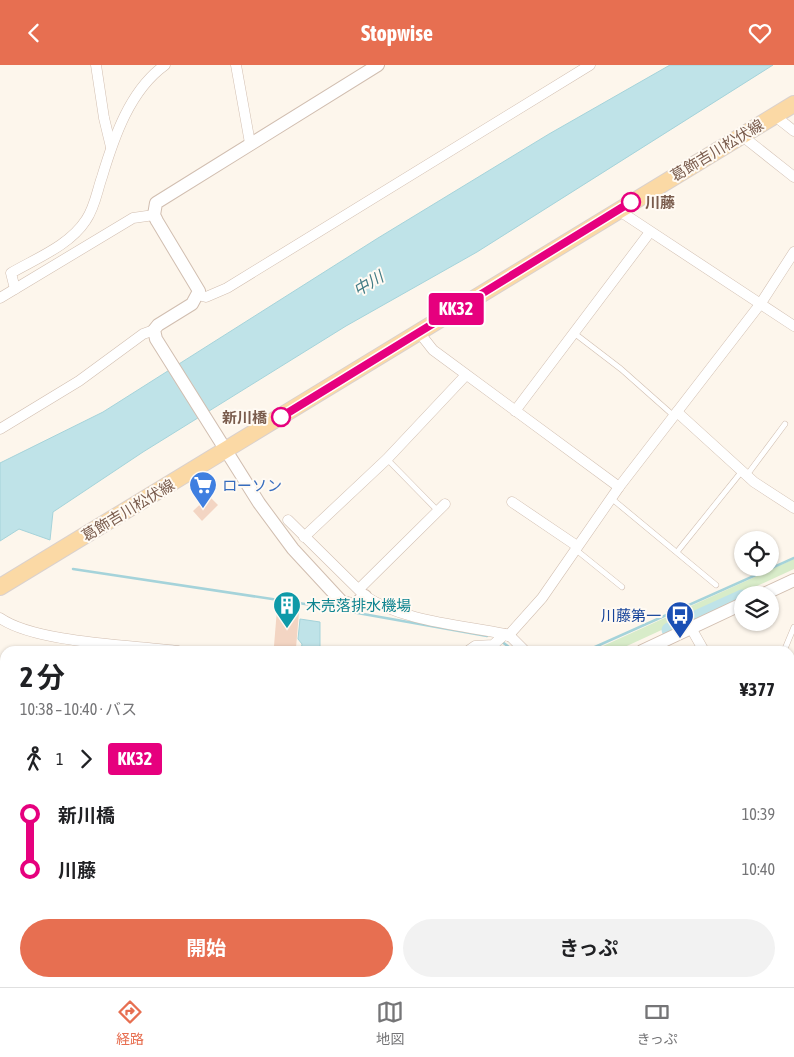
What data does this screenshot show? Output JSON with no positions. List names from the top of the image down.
{
  "streets": {
    "main road": ["葛飾吉川松伏線"]
  },
  "water": ["中川"],
  "places": {
    "other": ["川藤", "新川橋"],
    "supermarket": ["ローソン"],
    "building": ["木売落排水機場"],
    "bus stop": ["川藤第一"]
  },
  "lines": ["bus line KK32"],
  "page": {
    "header": "Stopwise",
    "on_map": "KK32",
    "heading": ["2 分", "10:38 – 10:40 · バス", "¥377"],
    "legs": ["1", "KK32"],
    "list": [
      {
        "name": "新川橋",
        "value": "10:39"
      },
      {
        "name": "川藤",
        "value": "10:40"
      }
    ],
    "buttons": ["開始", "きっぷ"],
    "tabs": ["経路", "地図", "きっぷ"]
  }
}
